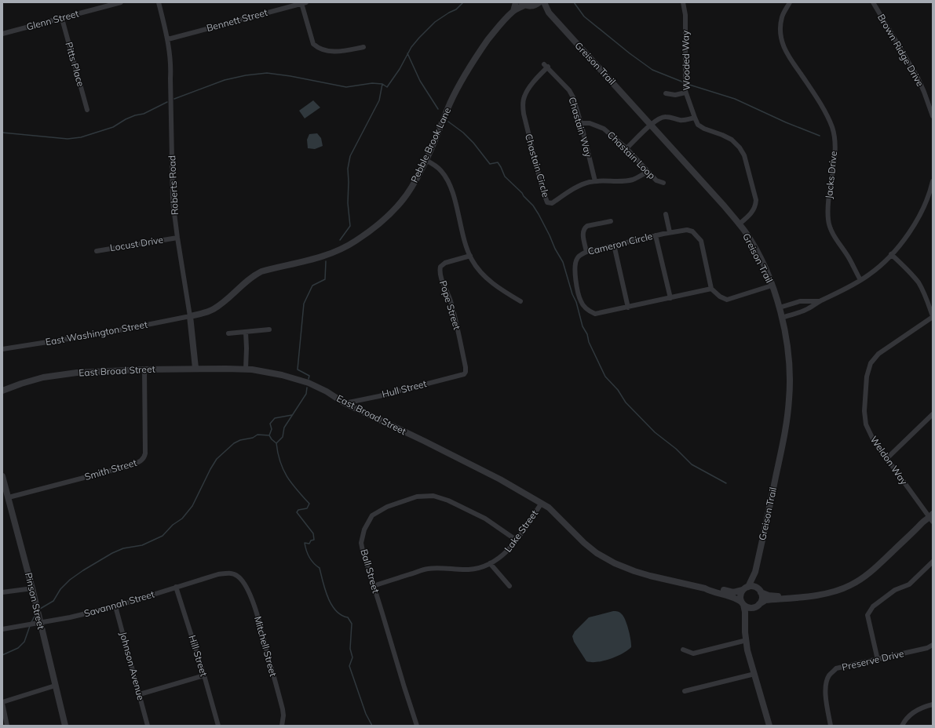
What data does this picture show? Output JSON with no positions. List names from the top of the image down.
{
  "streets": {
    "street": [
      "Glenn Street",
      "Bennett Street",
      "Brown Ridge Drive",
      "Wooded Way",
      "Greison Trail",
      "Pitts Place",
      "Chastain Way",
      "Pebble Brook Lane",
      "Chastain Loop",
      "Chastain Circle",
      "Jacks Drive",
      "Roberts Road",
      "Locust Drive",
      "Cameron Circle",
      "Pope Street",
      "East Washington Street",
      "East Broad Street",
      "Hull Street",
      "Weldon Way",
      "Smith Street",
      "Lake Street",
      "Ball Street",
      "Pinson Street",
      "Savannah Street",
      "Mitchell Street",
      "Hill Street",
      "Preserve Drive",
      "Johnson Avenue"
    ]
  },
  "crossings": [
    ["Glenn Street", "Pitts Place"],
    ["Bennett Street", "Roberts Road"],
    ["Wooded Way", "Greison Trail"],
    ["Greison Trail", "East Broad Street"],
    ["Chastain Way", "Chastain Loop"],
    ["Chastain Way", "Chastain Circle"],
    ["Pebble Brook Lane", "Roberts Road"],
    ["Pebble Brook Lane", "East Washington Street"],
    ["Chastain Loop", "Chastain Circle"],
    ["Roberts Road", "Locust Drive"],
    ["Roberts Road", "East Washington Street"],
    ["Roberts Road", "East Broad Street"],
    ["Pope Street", "Hull Street"],
    ["East Broad Street", "Hull Street"],
    ["East Broad Street", "Smith Street"],
    ["East Broad Street", "Lake Street"],
    ["Smith Street", "Pinson Street"],
    ["Lake Street", "Ball Street"],
    ["Pinson Street", "Savannah Street"],
    ["Savannah Street", "Mitchell Street"],
    ["Savannah Street", "Hill Street"],
    ["Savannah Street", "Johnson Avenue"]
  ]
}
